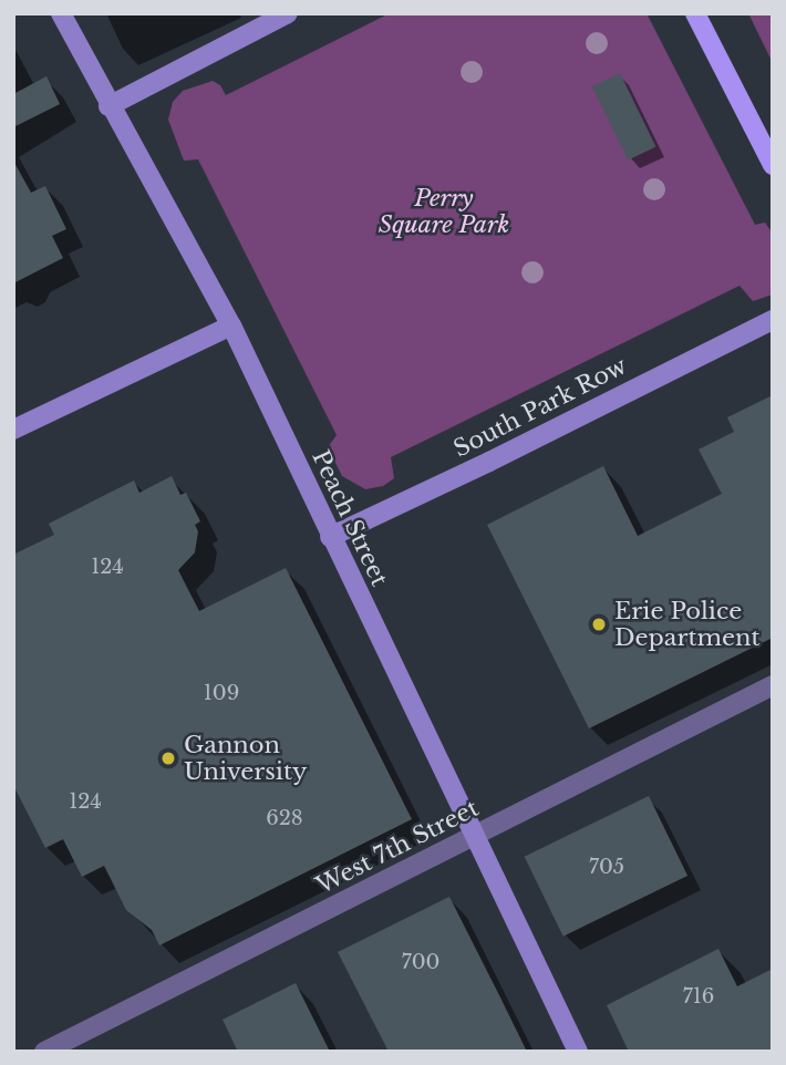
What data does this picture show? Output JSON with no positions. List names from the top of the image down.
{
  "streets": {
    "main road": ["South Park Row", "Peach Street"],
    "street": ["West 7th Street"]
  },
  "crossings": [
    ["South Park Row", "Peach Street"],
    ["Peach Street", "West 7th Street"]
  ],
  "parks": ["Perry Square Park"],
  "places": ["Erie Police Department", "Gannon University"],
  "house_numbers": [
    "124",
    "109",
    "124",
    "628",
    "705",
    "700",
    "716"
  ]
}
